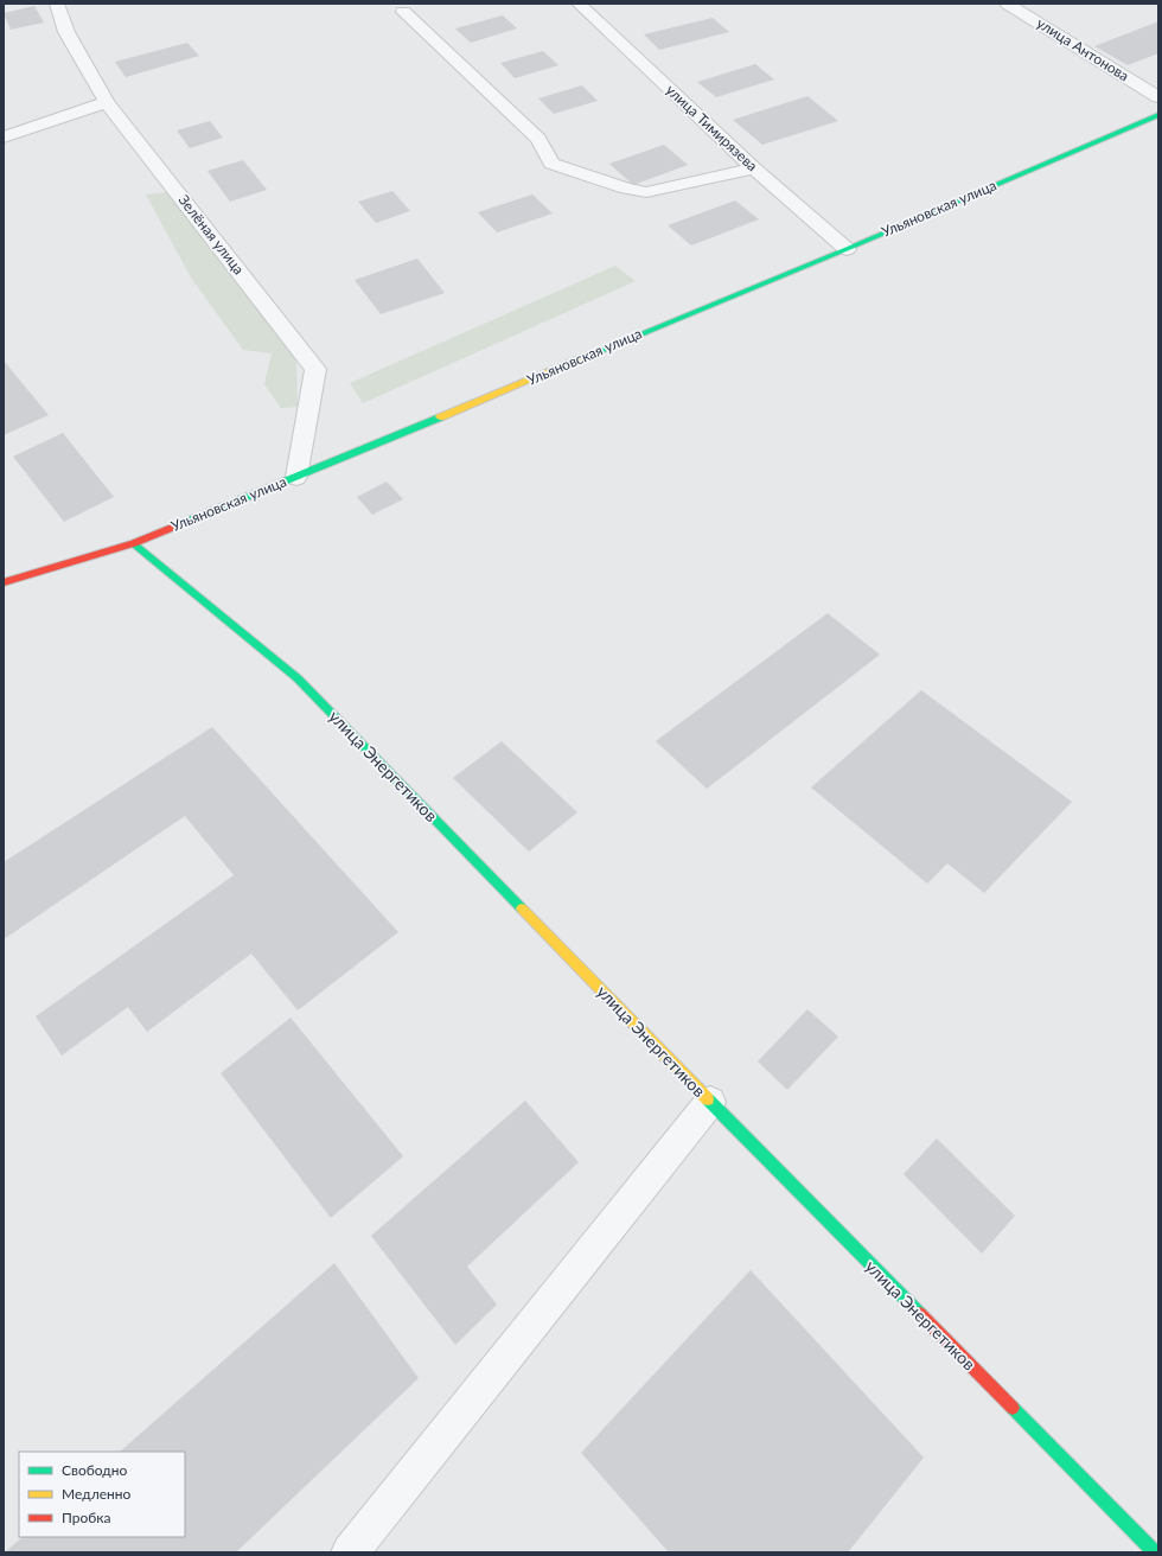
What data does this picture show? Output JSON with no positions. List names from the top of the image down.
{
  "streets": {
    "main road": ["Ульяновская улица", "улица Энергетиков"],
    "street": ["улица Антонова", "улица Тимирязева", "Зелёная улица"]
  },
  "crossings": [
    ["улица Тимирязева", "Ульяновская улица"],
    ["Ульяновская улица", "Зелёная улица"],
    ["Ульяновская улица", "улица Энергетиков"]
  ],
  "legend": ["Свободно", "Медленно", "Пробка"]
}
